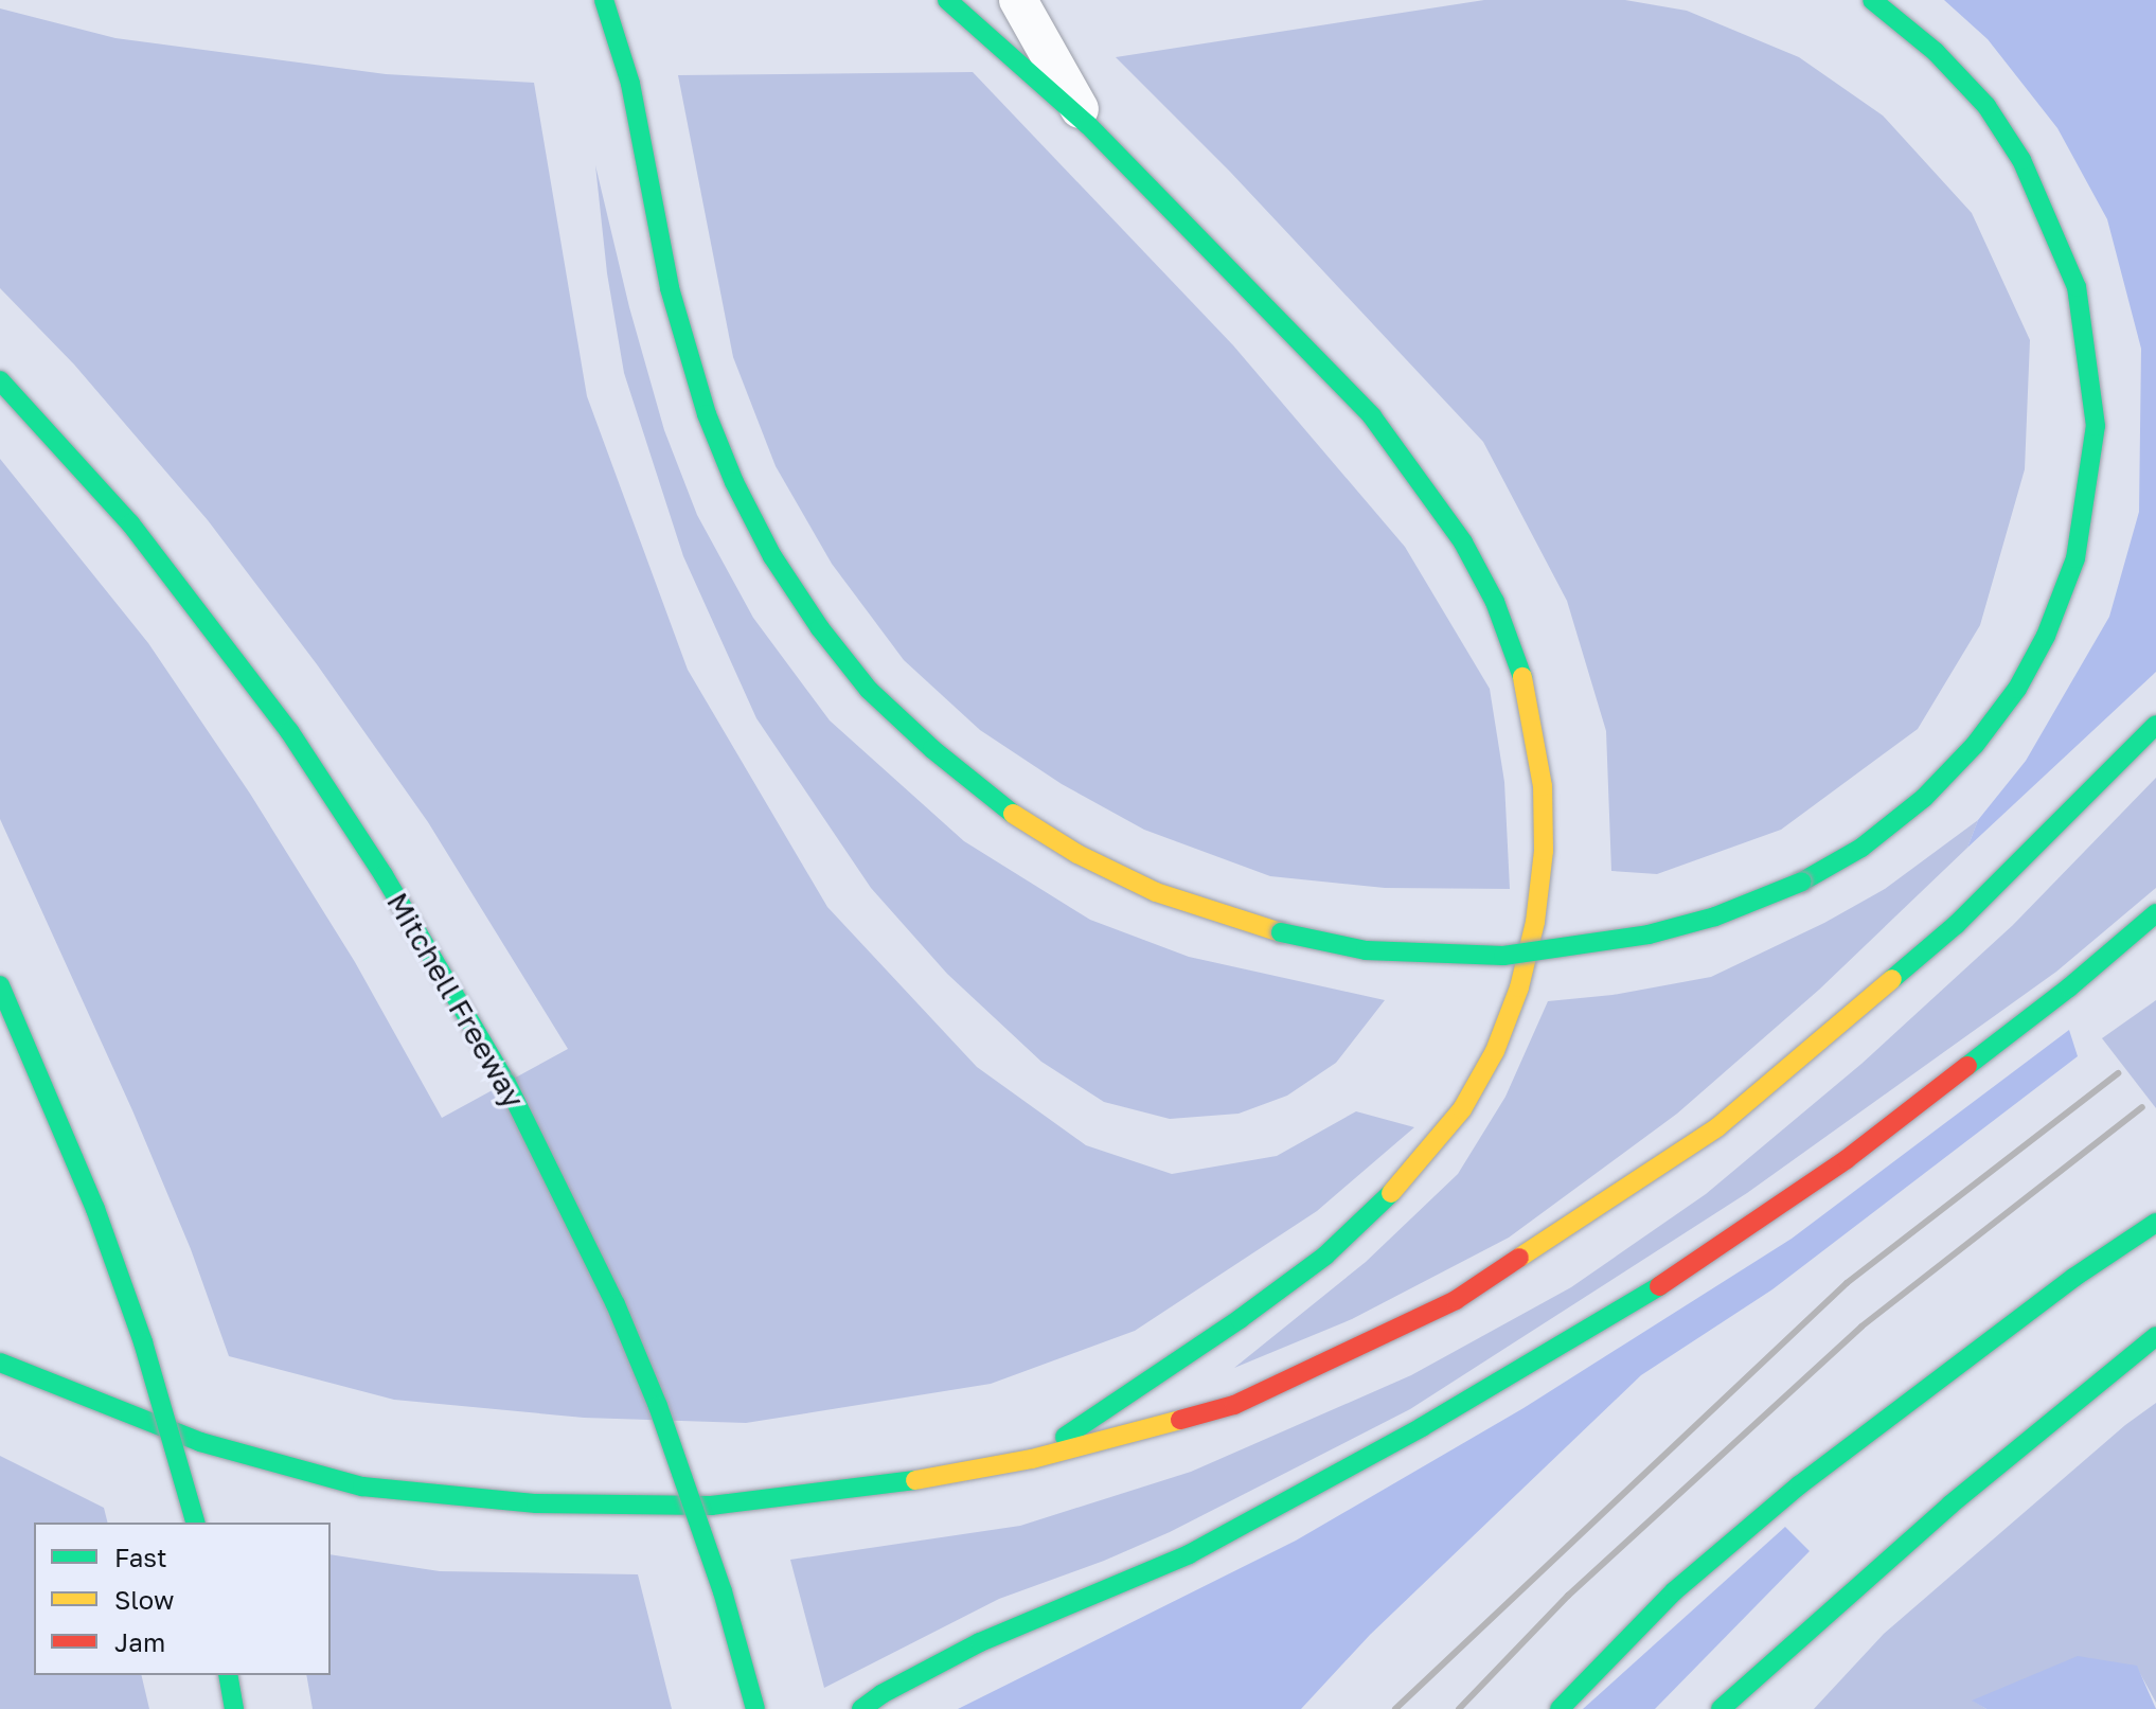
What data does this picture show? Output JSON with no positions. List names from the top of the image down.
{
  "streets": {
    "highway": ["Mitchell Freeway"]
  },
  "legend": ["Fast", "Slow", "Jam"]
}
